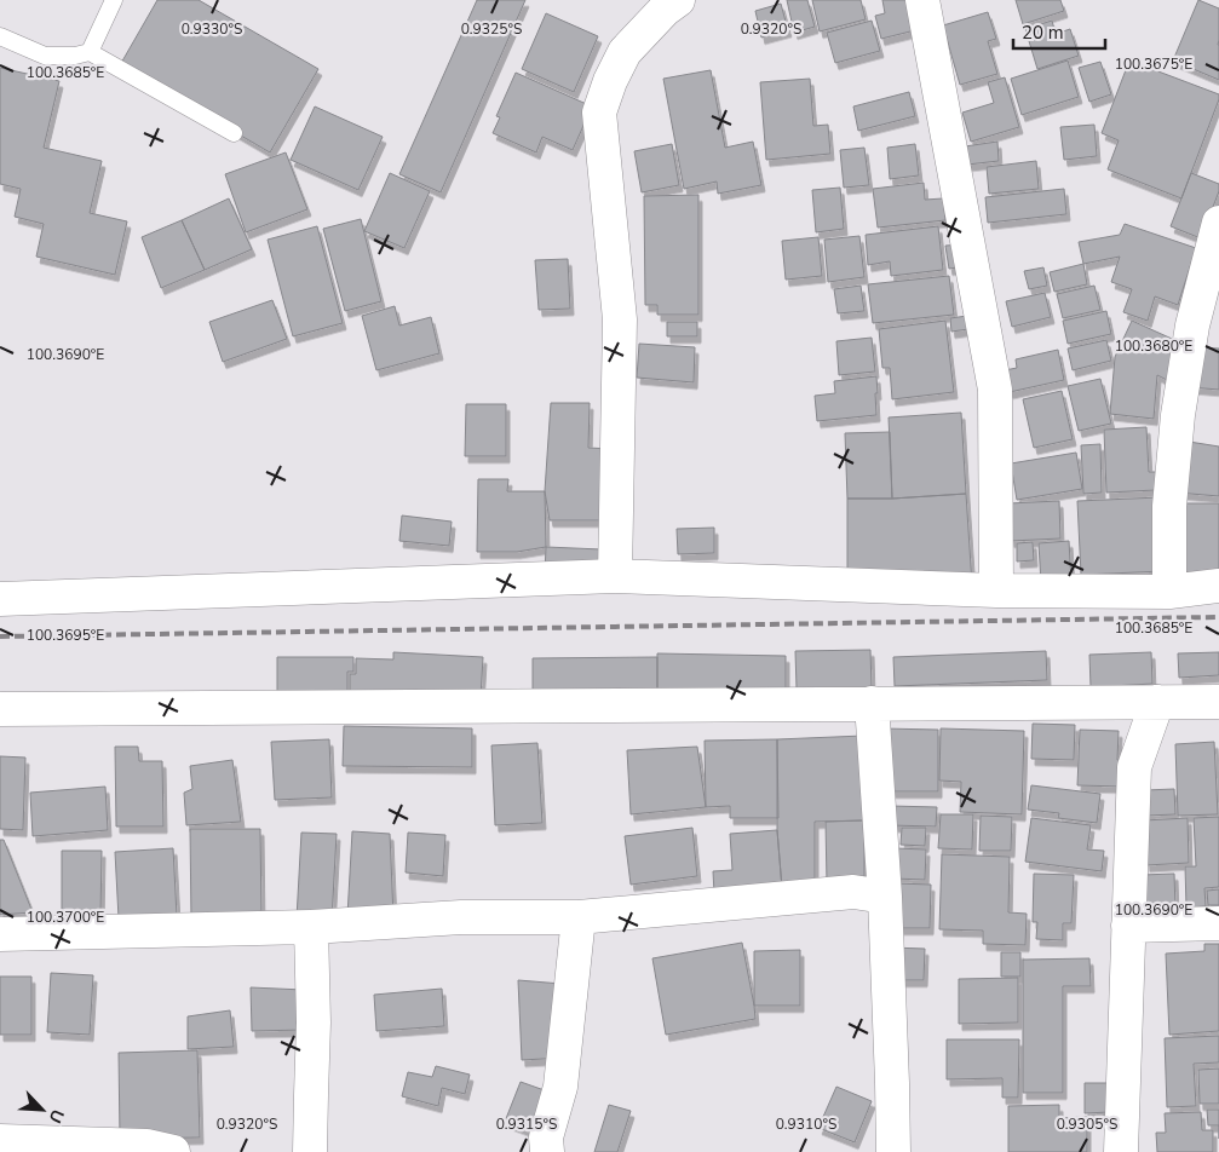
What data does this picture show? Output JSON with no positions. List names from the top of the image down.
{
  "scale_bar": "20 m",
  "north": "bottom right",
  "coordinates": [
    "0.9330°S",
    "0.9325°S",
    "0.9320°S",
    "100.3675°E",
    "100.3685°E",
    "100.3680°E",
    "100.3690°E",
    "100.3695°E",
    "100.3700°E",
    "0.9315°S",
    "0.9310°S",
    "0.9305°S"
  ]
}
